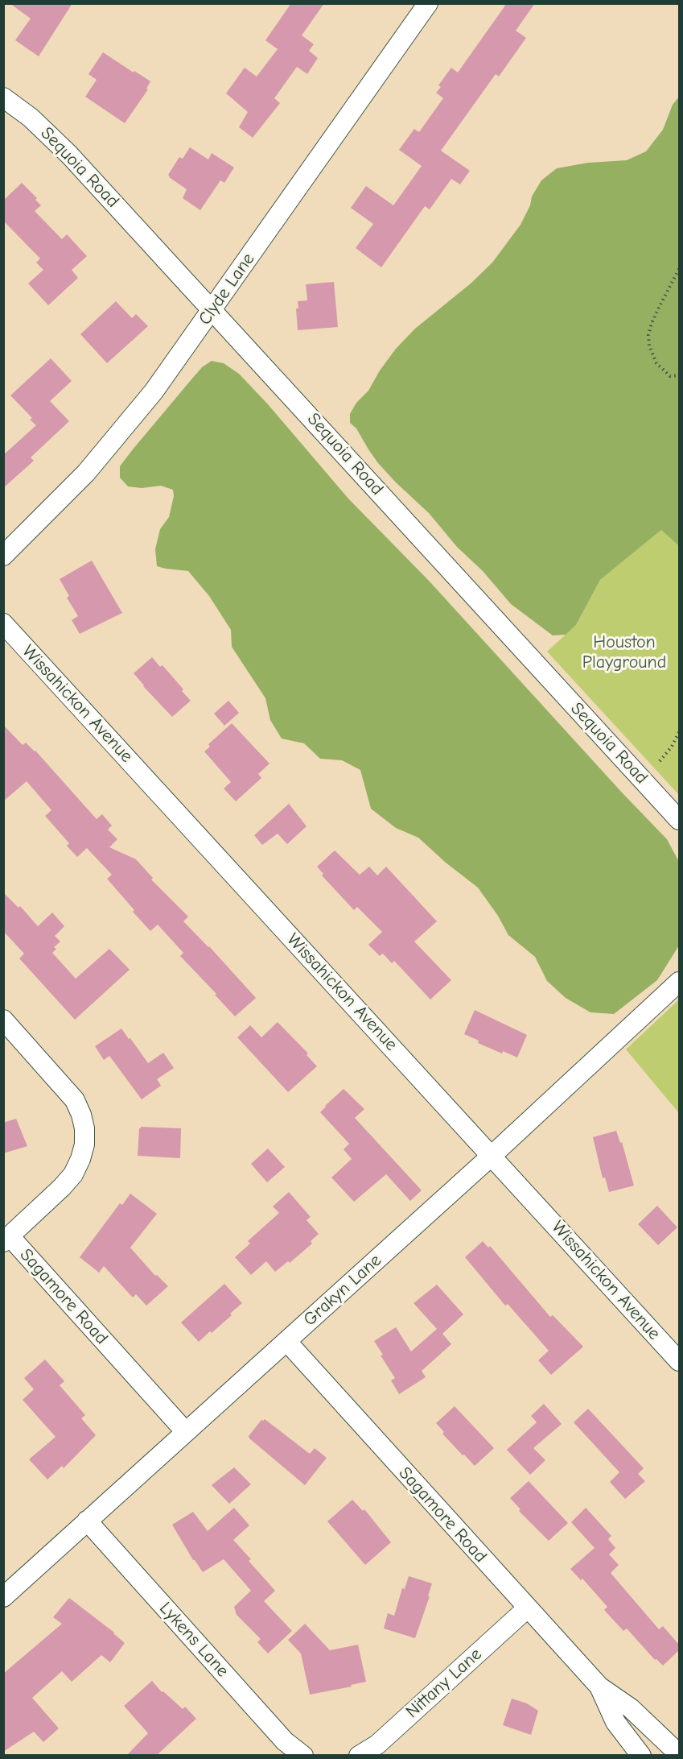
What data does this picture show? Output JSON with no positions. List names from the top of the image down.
{
  "streets": {
    "street": [
      "Sequoia Road",
      "Clyde Lane",
      "Wissahickon Avenue",
      "Grakyn Lane",
      "Sagamore Road",
      "Lykens Lane",
      "Nittany Lane"
    ]
  },
  "crossings": [
    ["Sequoia Road", "Clyde Lane"],
    ["Wissahickon Avenue", "Grakyn Lane"],
    ["Grakyn Lane", "Sagamore Road"],
    ["Grakyn Lane", "Lykens Lane"],
    ["Sagamore Road", "Nittany Lane"]
  ],
  "parks": ["Houston Playground"]
}
